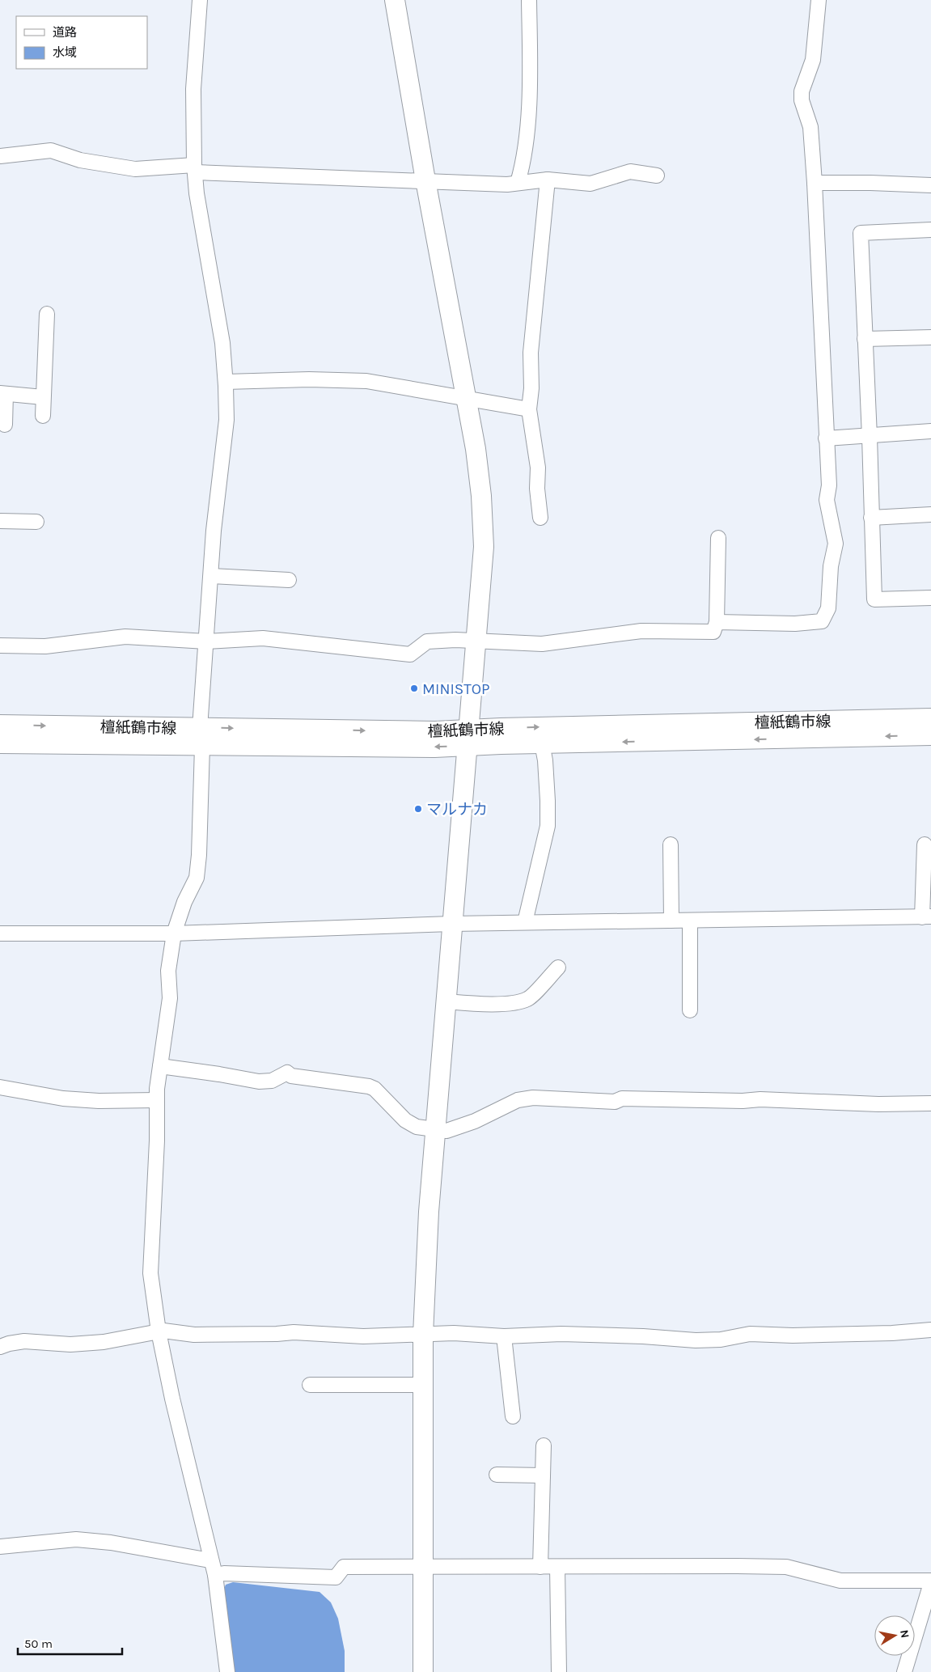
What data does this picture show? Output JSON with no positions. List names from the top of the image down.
{
  "streets": {
    "street": ["檀紙鶴市線"]
  },
  "places": ["MINISTOP", "マルナカ"],
  "legend": ["道路", "水域"],
  "scale_bar": "50 m",
  "north": "right"
}
